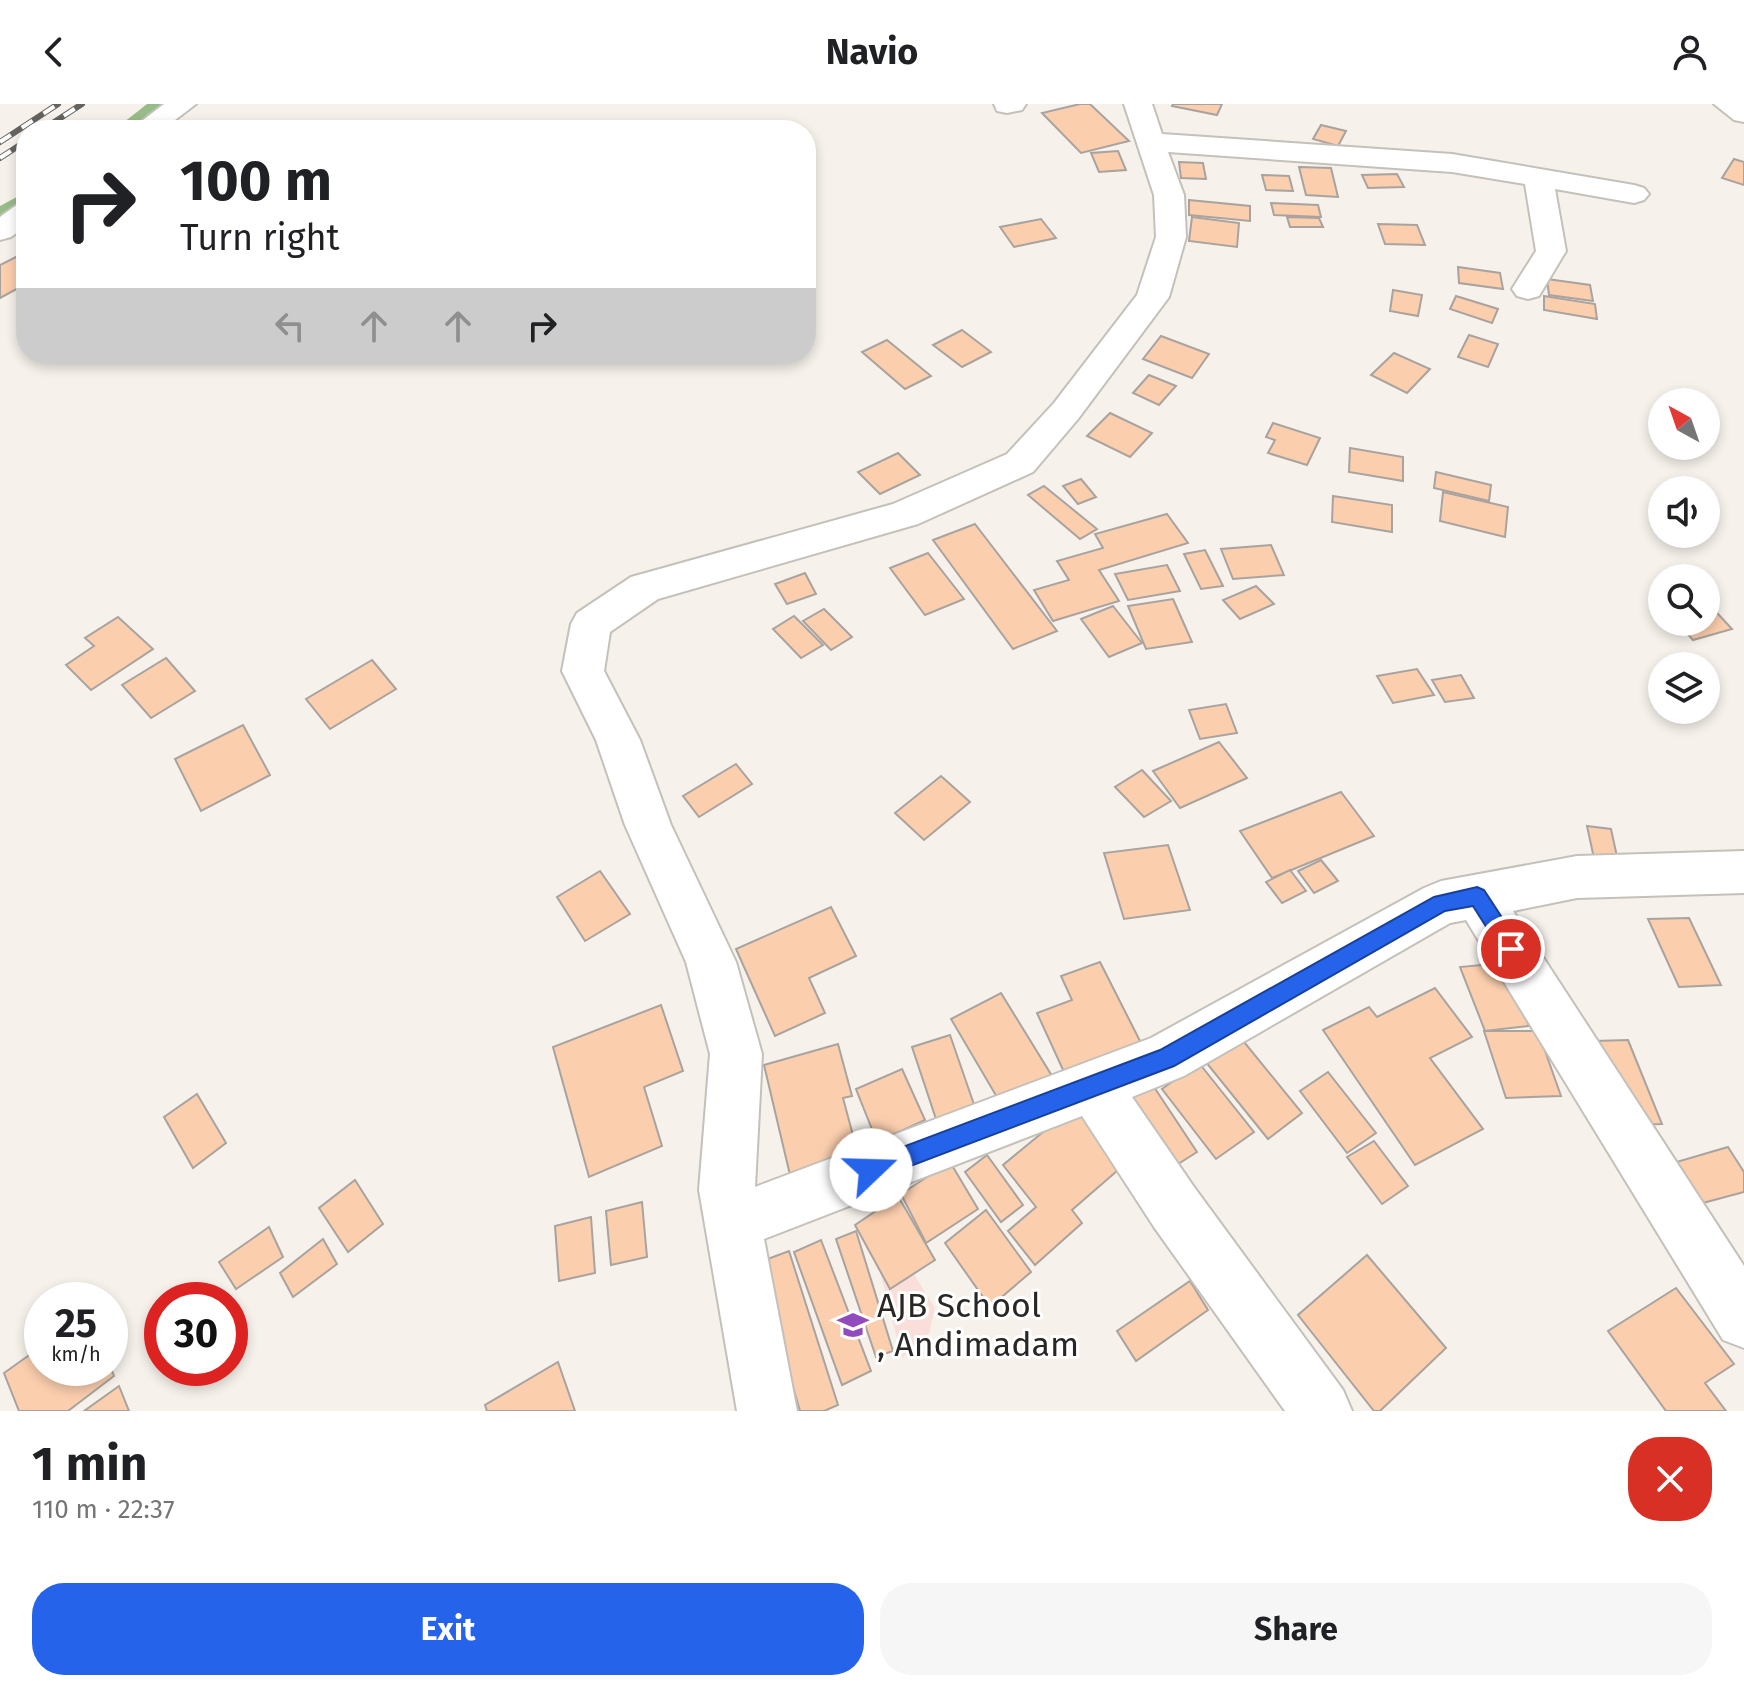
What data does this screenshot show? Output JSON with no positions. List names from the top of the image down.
{
  "places": {
    "school or university": ["AJB School , Andimadam"]
  },
  "north": "top left",
  "page": {
    "header": "Navio",
    "turn": ["100 m", "Turn right"],
    "speed": "25 km/h",
    "limit": "30",
    "heading": ["1 min", "110 m · 22:37"],
    "buttons": ["Exit", "Share"]
  }
}
